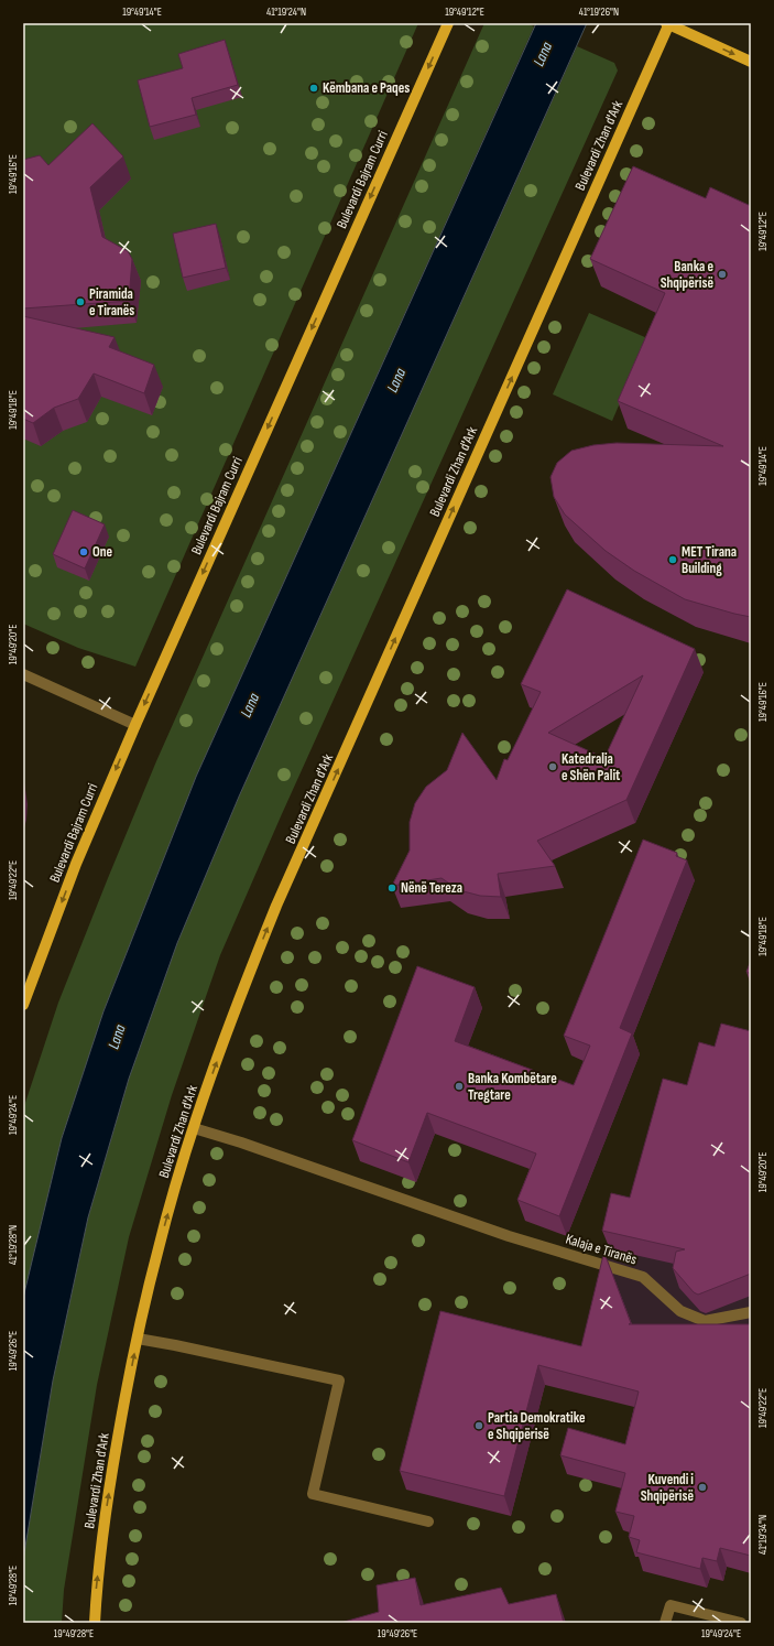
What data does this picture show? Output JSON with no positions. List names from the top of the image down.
{
  "streets": {
    "main road": ["Bulevardi Zhan d'Ark", "Bulevardi Bajram Curri"],
    "street": ["Kalaja e Tiranës"]
  },
  "crossings": [
    ["Bulevardi Zhan d'Ark", "Kalaja e Tiranës"]
  ],
  "one_way": ["Bulevardi Zhan d'Ark", "Bulevardi Bajram Curri"],
  "water": ["Lana"],
  "places": [
    "Këmbana e Paqes",
    "Banka e Shqipërisë",
    "Piramida e Tiranës",
    "One",
    "MET Tirana Building",
    "Katedralja e Shën Palit",
    "Nënë Tereza",
    "Banka Kombëtare Tregtare",
    "Partia Demokratike e Shqipërisë",
    "Kuvendi i Shqipërisë"
  ],
  "coordinates": [
    "19°49'14\"E",
    "41°19'24\"N",
    "19°49'12\"E",
    "41°19'26\"N",
    "19°49'16\"E",
    "19°49'18\"E",
    "19°49'20\"E",
    "19°49'22\"E",
    "19°49'24\"E",
    "41°19'28\"N",
    "19°49'26\"E",
    "41°19'34\"N",
    "19°49'28\"E"
  ]
}
